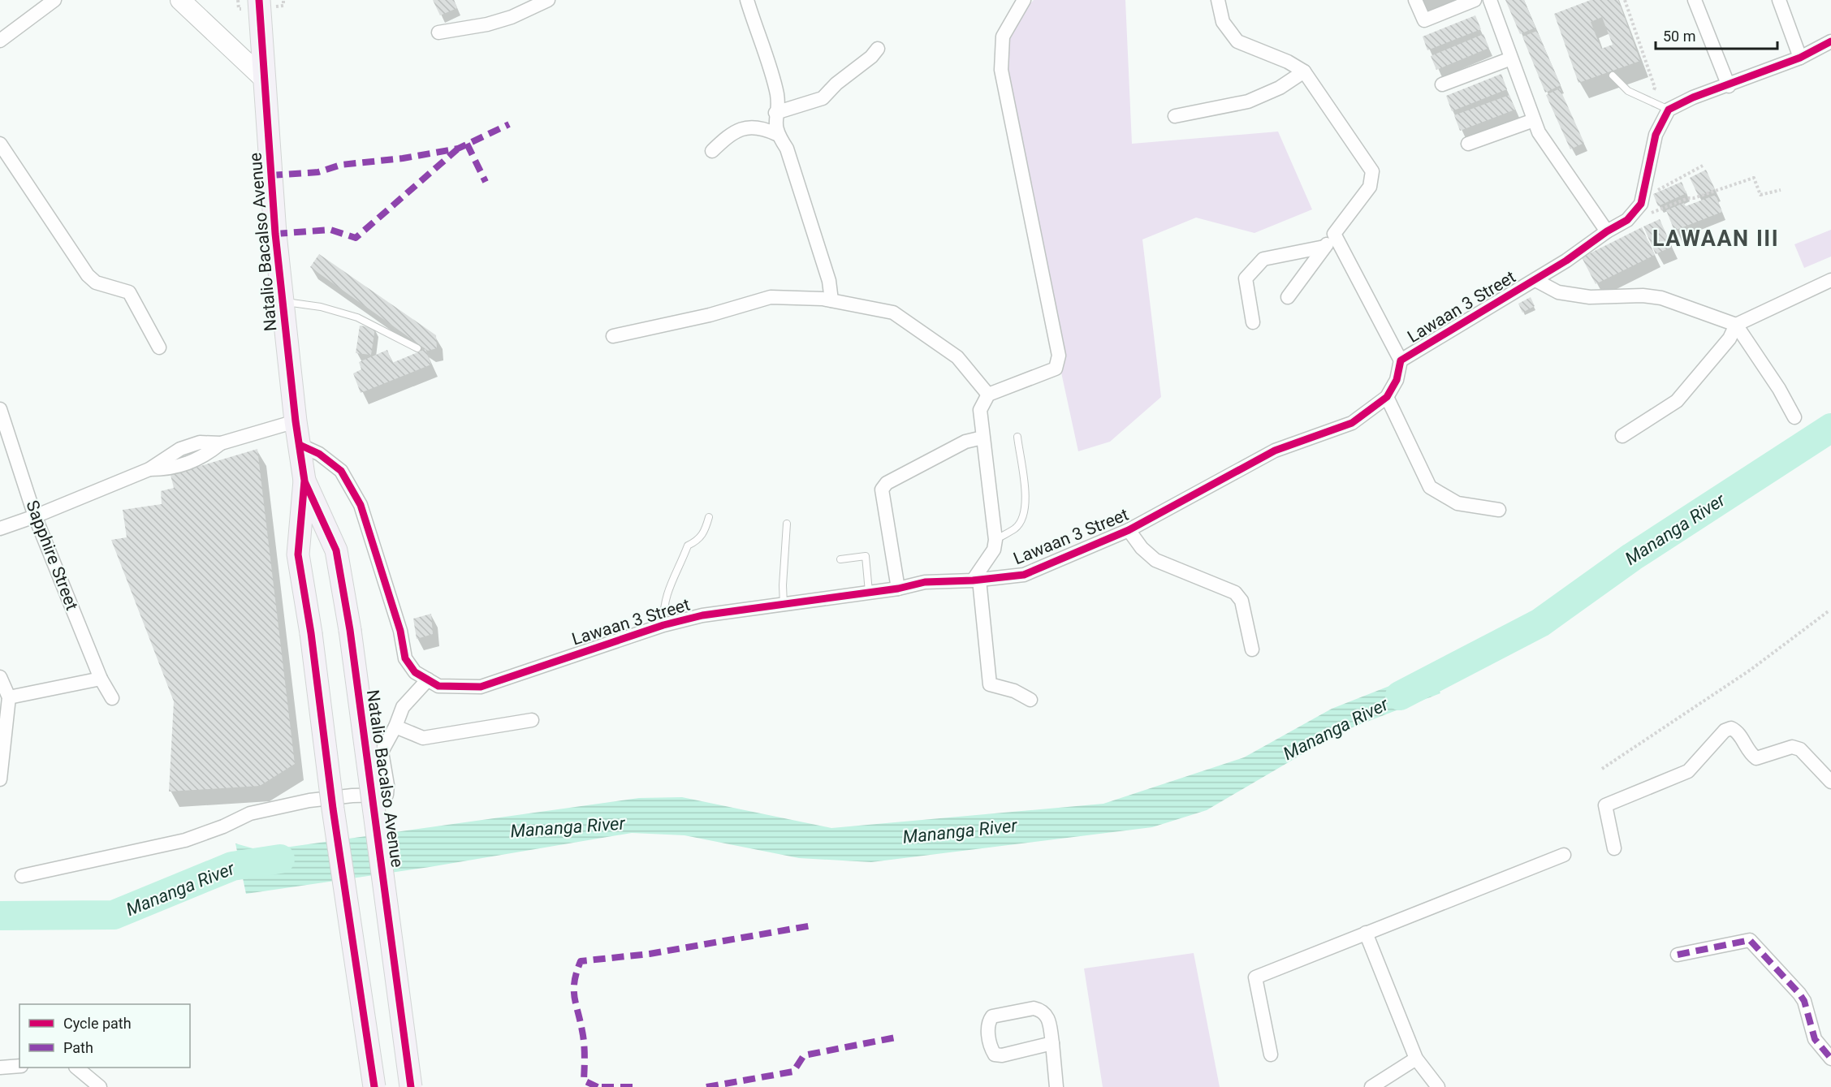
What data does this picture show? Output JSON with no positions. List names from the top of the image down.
{
  "streets": {
    "main road": ["Natalio Bacalso Avenue"],
    "street": ["Lawaan 3 Street", "Sapphire Street"]
  },
  "crossings": [
    ["Natalio Bacalso Avenue", "Lawaan 3 Street"]
  ],
  "districts": ["LAWAAN III"],
  "water": ["Mananga River"],
  "legend": ["Cycle path", "Path"],
  "scale_bar": "50 m"
}
